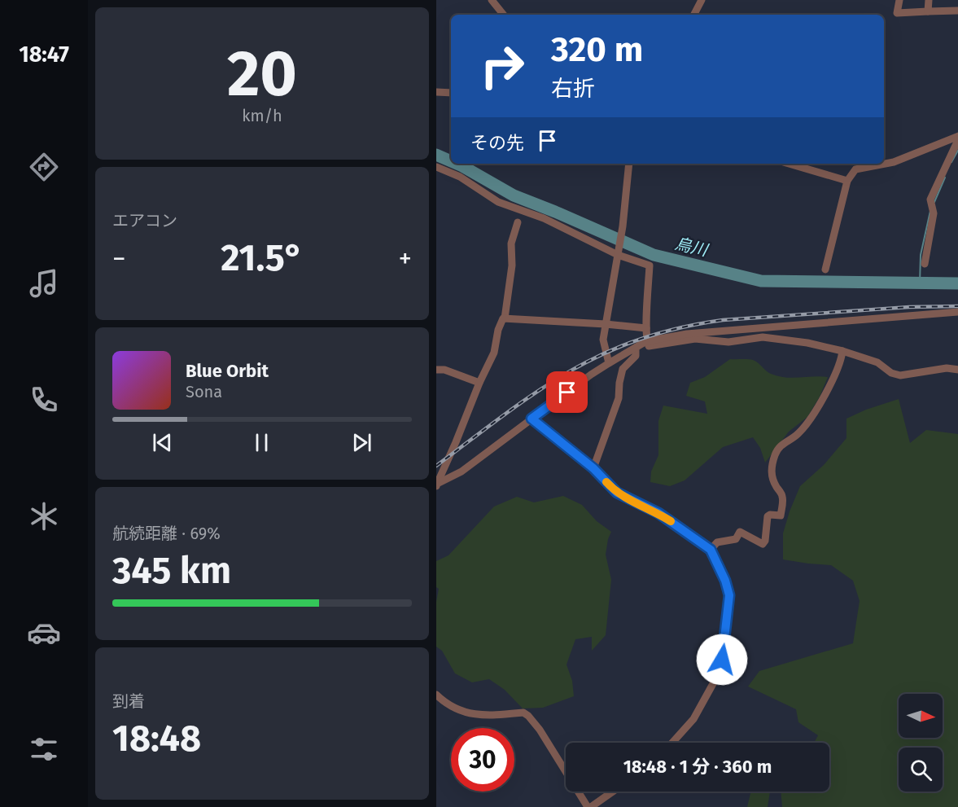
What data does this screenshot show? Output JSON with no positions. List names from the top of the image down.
{
  "water": ["烏川"],
  "north": "right",
  "page": {
    "tabs": "18:47",
    "tile": [
      ["20", "km/h"],
      "エアコン",
      ["航続距離 · 69%", "345 km"],
      ["到着", "18:48"]
    ],
    "turn": ["320 m", "右折"],
    "then": "その先",
    "heat": ["−", "21.5°", "+"],
    "song": ["Blue Orbit", "Sona"],
    "limit": "30",
    "trip": "18:48 · 1 分 · 360 m"
  }
}
